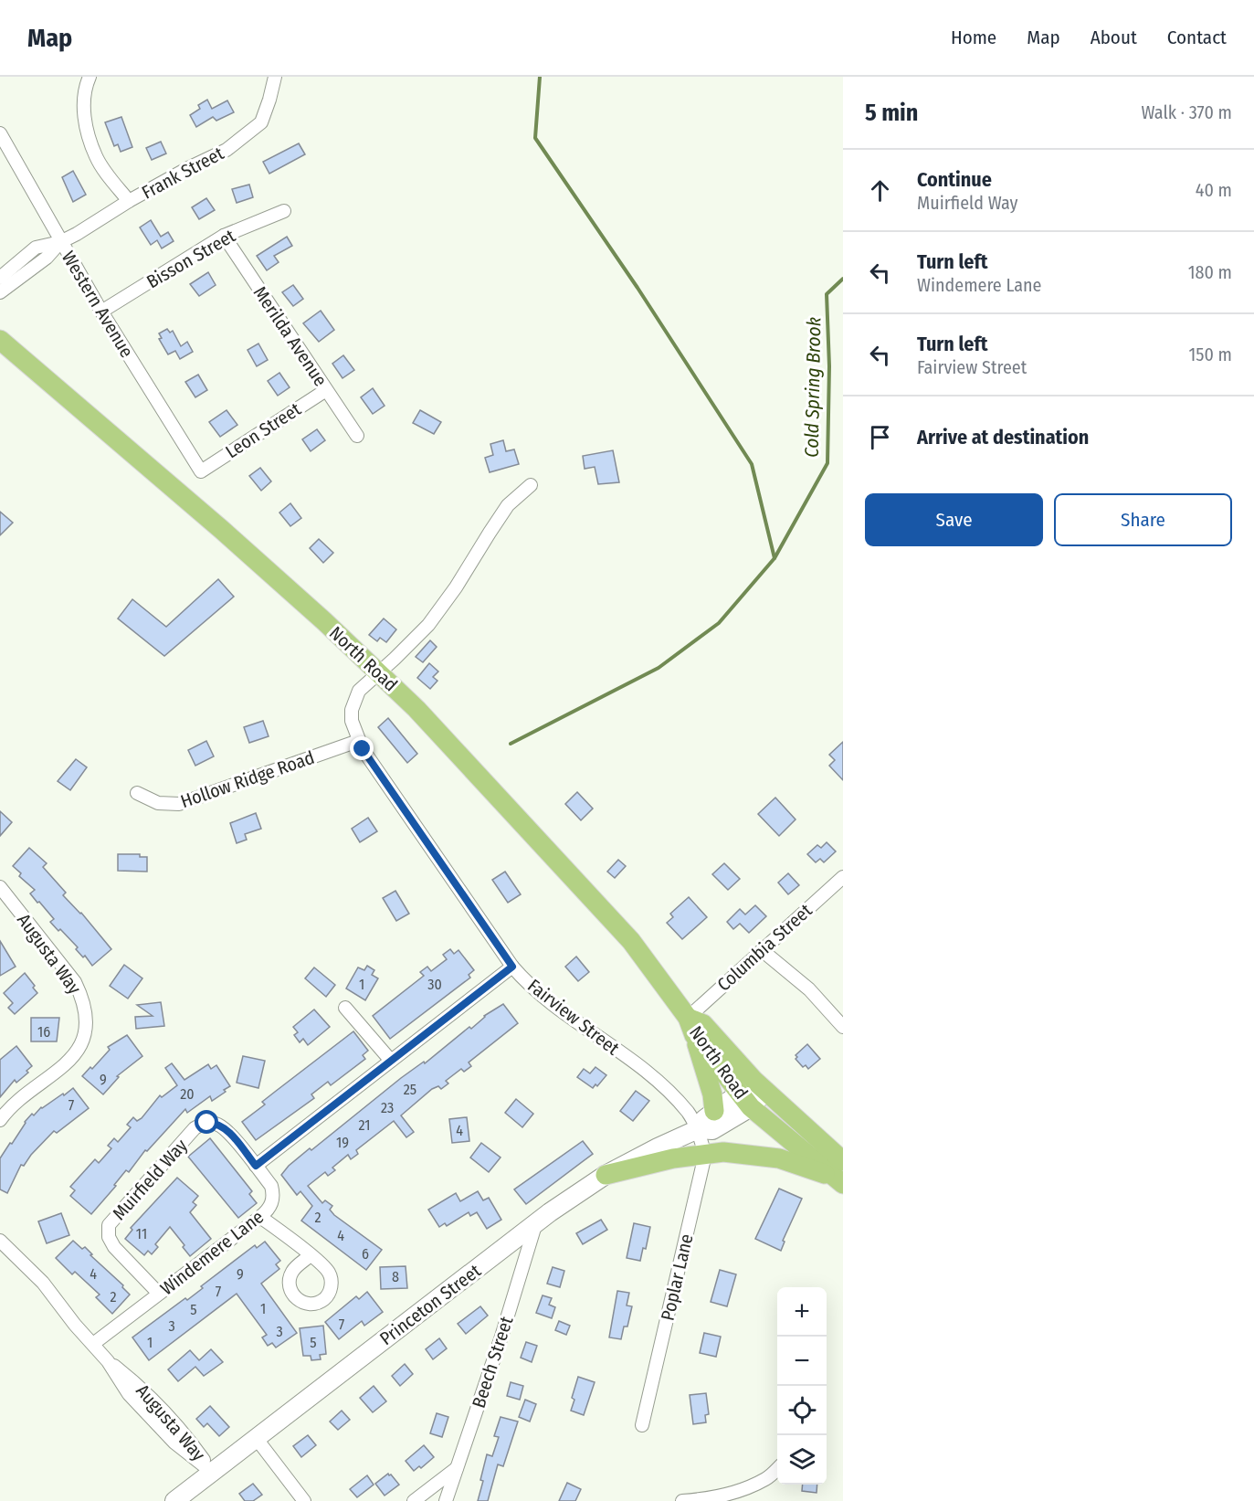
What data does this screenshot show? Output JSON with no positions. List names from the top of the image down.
{
  "streets": {
    "main road": ["North Road", "Princeton Street"],
    "street": [
      "Frank Street",
      "Bisson Street",
      "Western Avenue",
      "Merilda Avenue",
      "Leon Street",
      "Hollow Ridge Road",
      "Columbia Street",
      "Augusta Way",
      "Fairview Street",
      "Muirfield Way",
      "Windemere Lane",
      "Poplar Lane",
      "Beech Street"
    ]
  },
  "crossings": [
    ["Frank Street", "Western Avenue"],
    ["Bisson Street", "Western Avenue"],
    ["Bisson Street", "Merilda Avenue"],
    ["Western Avenue", "Leon Street"],
    ["Merilda Avenue", "Leon Street"],
    ["North Road", "Columbia Street"],
    ["North Road", "Fairview Street"],
    ["North Road", "Princeton Street"],
    ["Hollow Ridge Road", "Fairview Street"],
    ["Augusta Way", "Windemere Lane"],
    ["Augusta Way", "Princeton Street"],
    ["Fairview Street", "Poplar Lane"],
    ["Fairview Street", "Princeton Street"],
    ["Muirfield Way", "Windemere Lane"],
    ["Poplar Lane", "Princeton Street"],
    ["Princeton Street", "Beech Street"]
  ],
  "water": ["Cold Spring Brook"],
  "house_numbers": [
    "1",
    "30",
    "16",
    "9",
    "25",
    "20",
    "7",
    "23",
    "21",
    "4",
    "19",
    "2",
    "11",
    "4",
    "6",
    "4",
    "9",
    "8",
    "7",
    "2",
    "1",
    "5",
    "7",
    "3",
    "3",
    "1",
    "5"
  ],
  "page": {
    "header": "Map",
    "nav": [
      "Home",
      "Map",
      "About",
      "Contact"
    ],
    "heading": ["5 min", "Walk · 370 m"],
    "list": [
      ["Continue", "Muirfield Way", "40 m"],
      ["Turn left", "Windemere Lane", "180 m"],
      ["Turn left", "Fairview Street", "150 m"],
      "Arrive at destination"
    ],
    "buttons": ["Save", "Share"],
    "map_buttons": ["+", "−"]
  }
}
